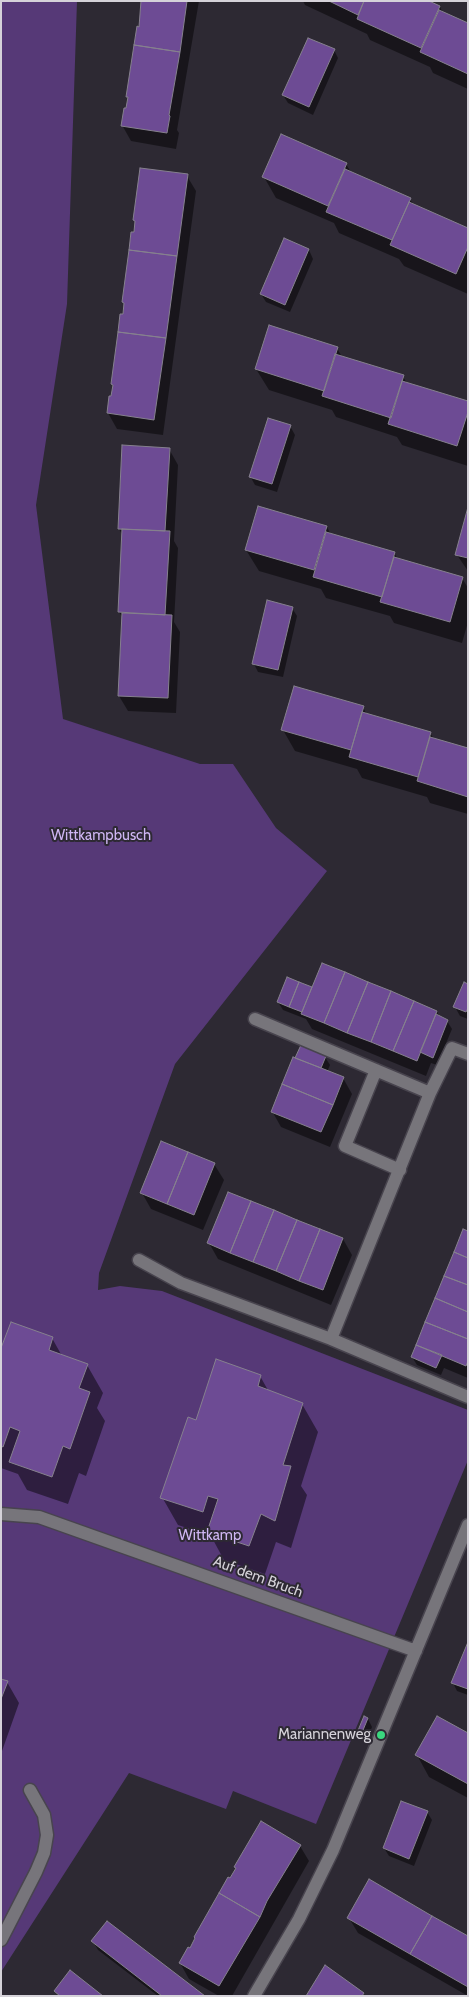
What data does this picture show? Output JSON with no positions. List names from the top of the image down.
{
  "streets": {
    "street": ["Auf dem Bruch"]
  },
  "parks": ["Wittkampbusch", "Wittkamp"],
  "places": ["Mariannenweg"]
}
